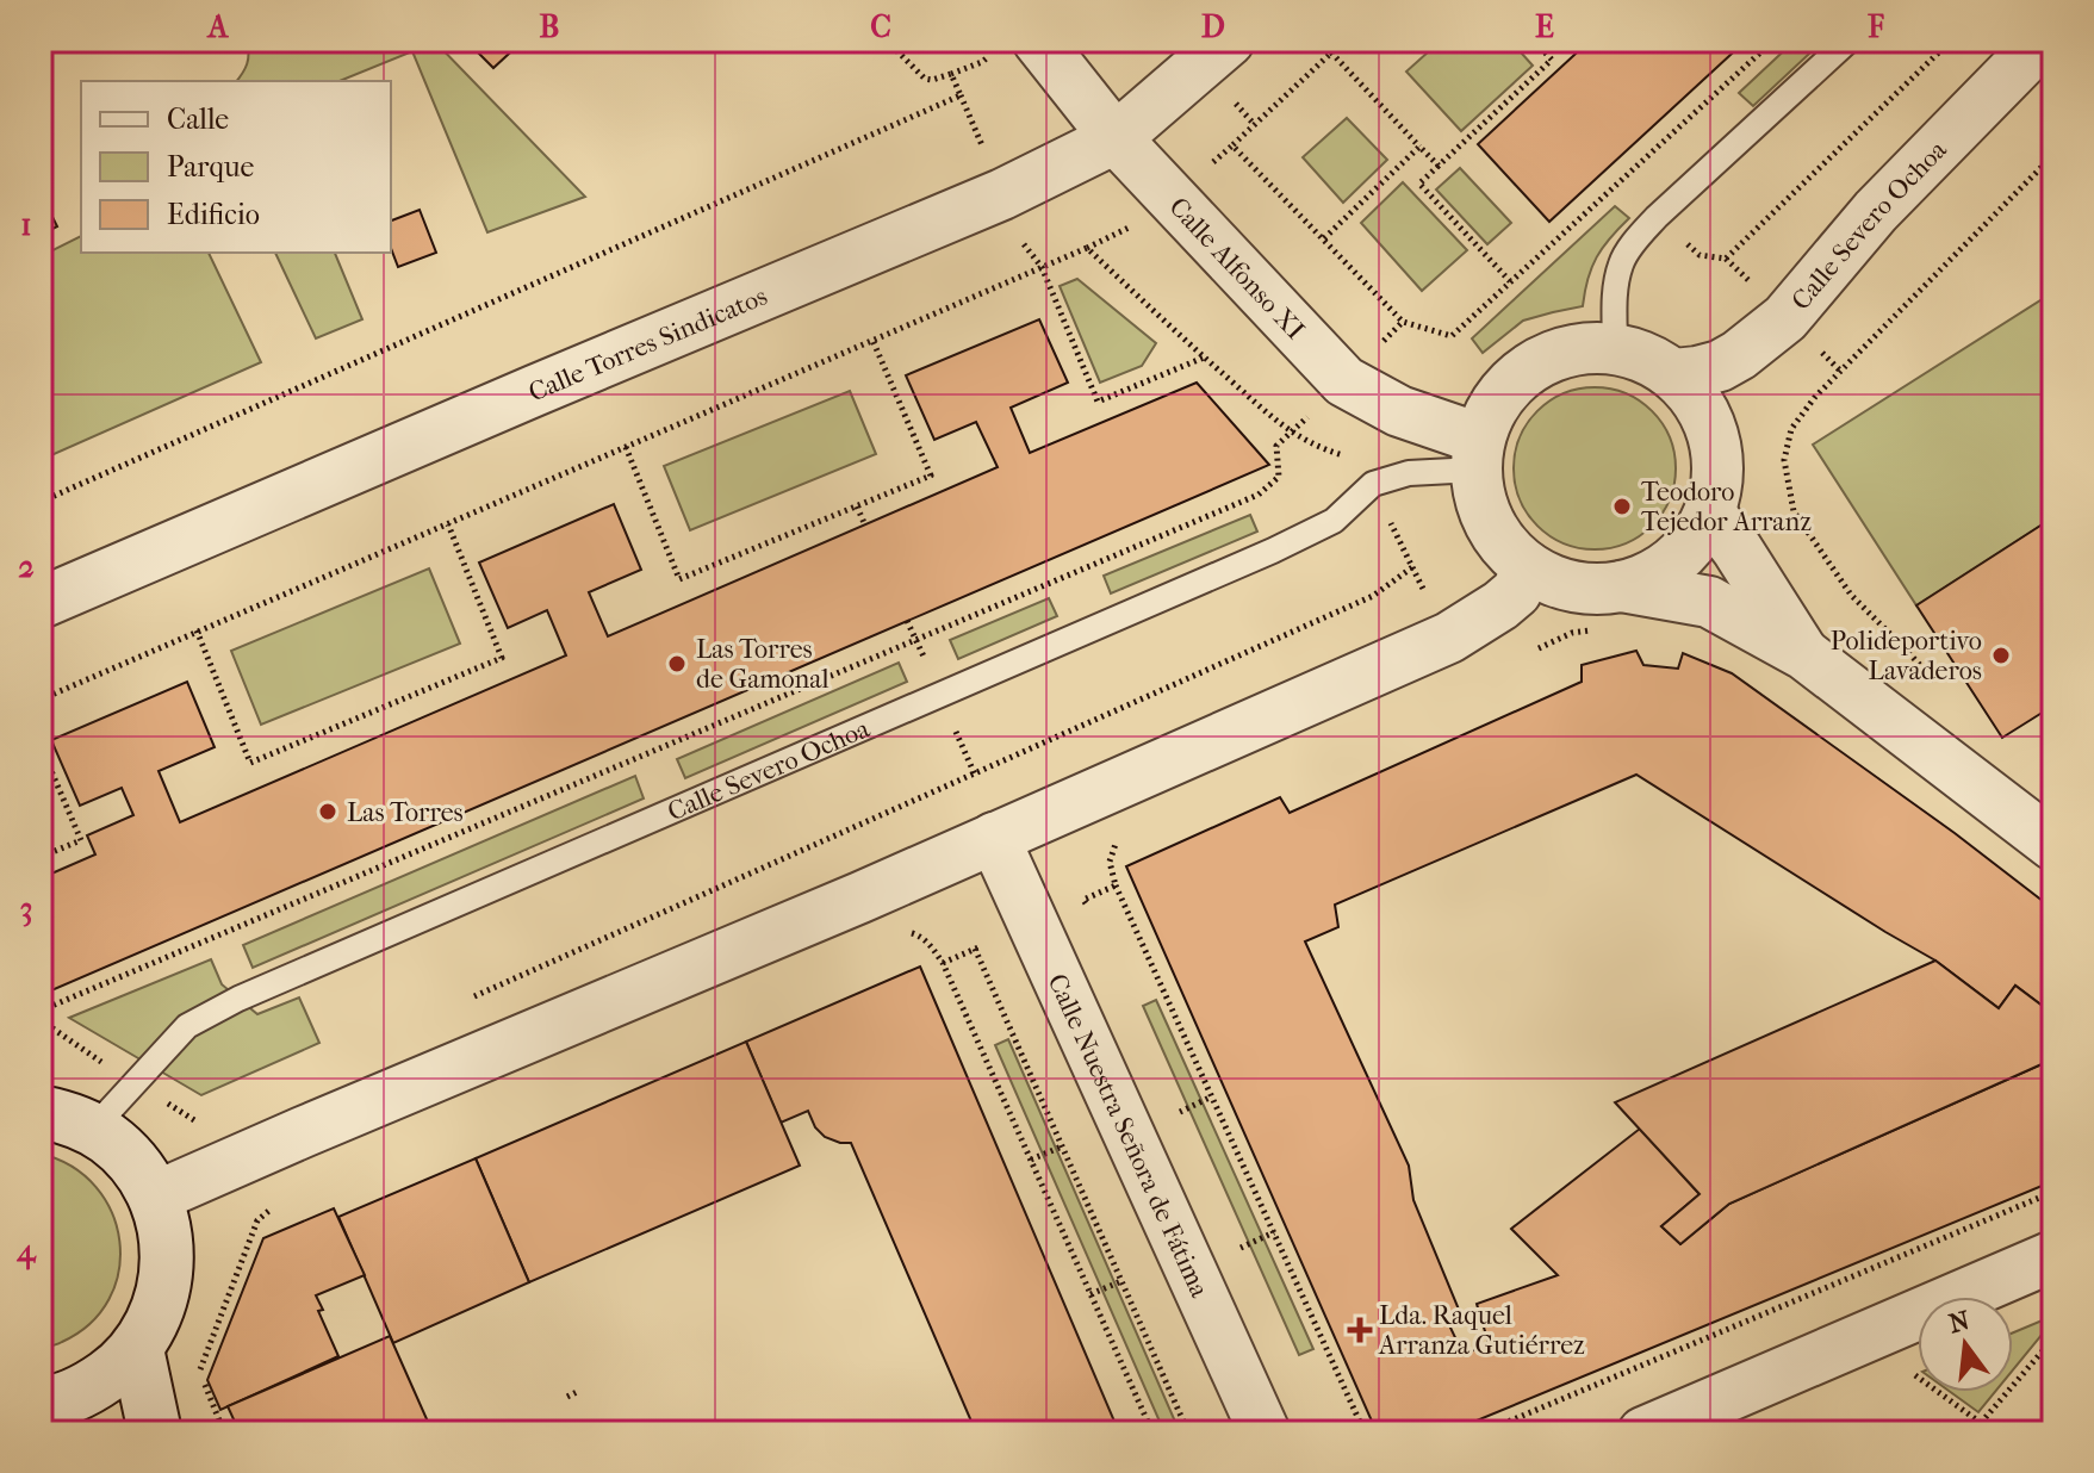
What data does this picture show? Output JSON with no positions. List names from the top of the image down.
{
  "streets": {
    "street": [
      "Calle Severo Ochoa",
      "Calle Alfonso XI",
      "Calle Torres Sindicatos",
      "Calle Nuestra Señora de Fátima"
    ]
  },
  "crossings": [
    ["Calle Severo Ochoa", "Calle Alfonso XI"],
    ["Calle Alfonso XI", "Calle Torres Sindicatos"]
  ],
  "places": {
    "other": [
      "Teodoro Tejedor Arranz",
      "Polideportivo Lavaderos",
      "Las Torres de Gamonal",
      "Las Torres"
    ],
    "health": ["Lda. Raquel Arranza Gutiérrez"]
  },
  "legend": ["Calle", "Parque", "Edificio"],
  "north": "top",
  "grid": {
    "columns": [
      "A",
      "B",
      "C",
      "D",
      "E",
      "F"
    ],
    "rows": [
      "1",
      "2",
      "3",
      "4"
    ]
  }
}
